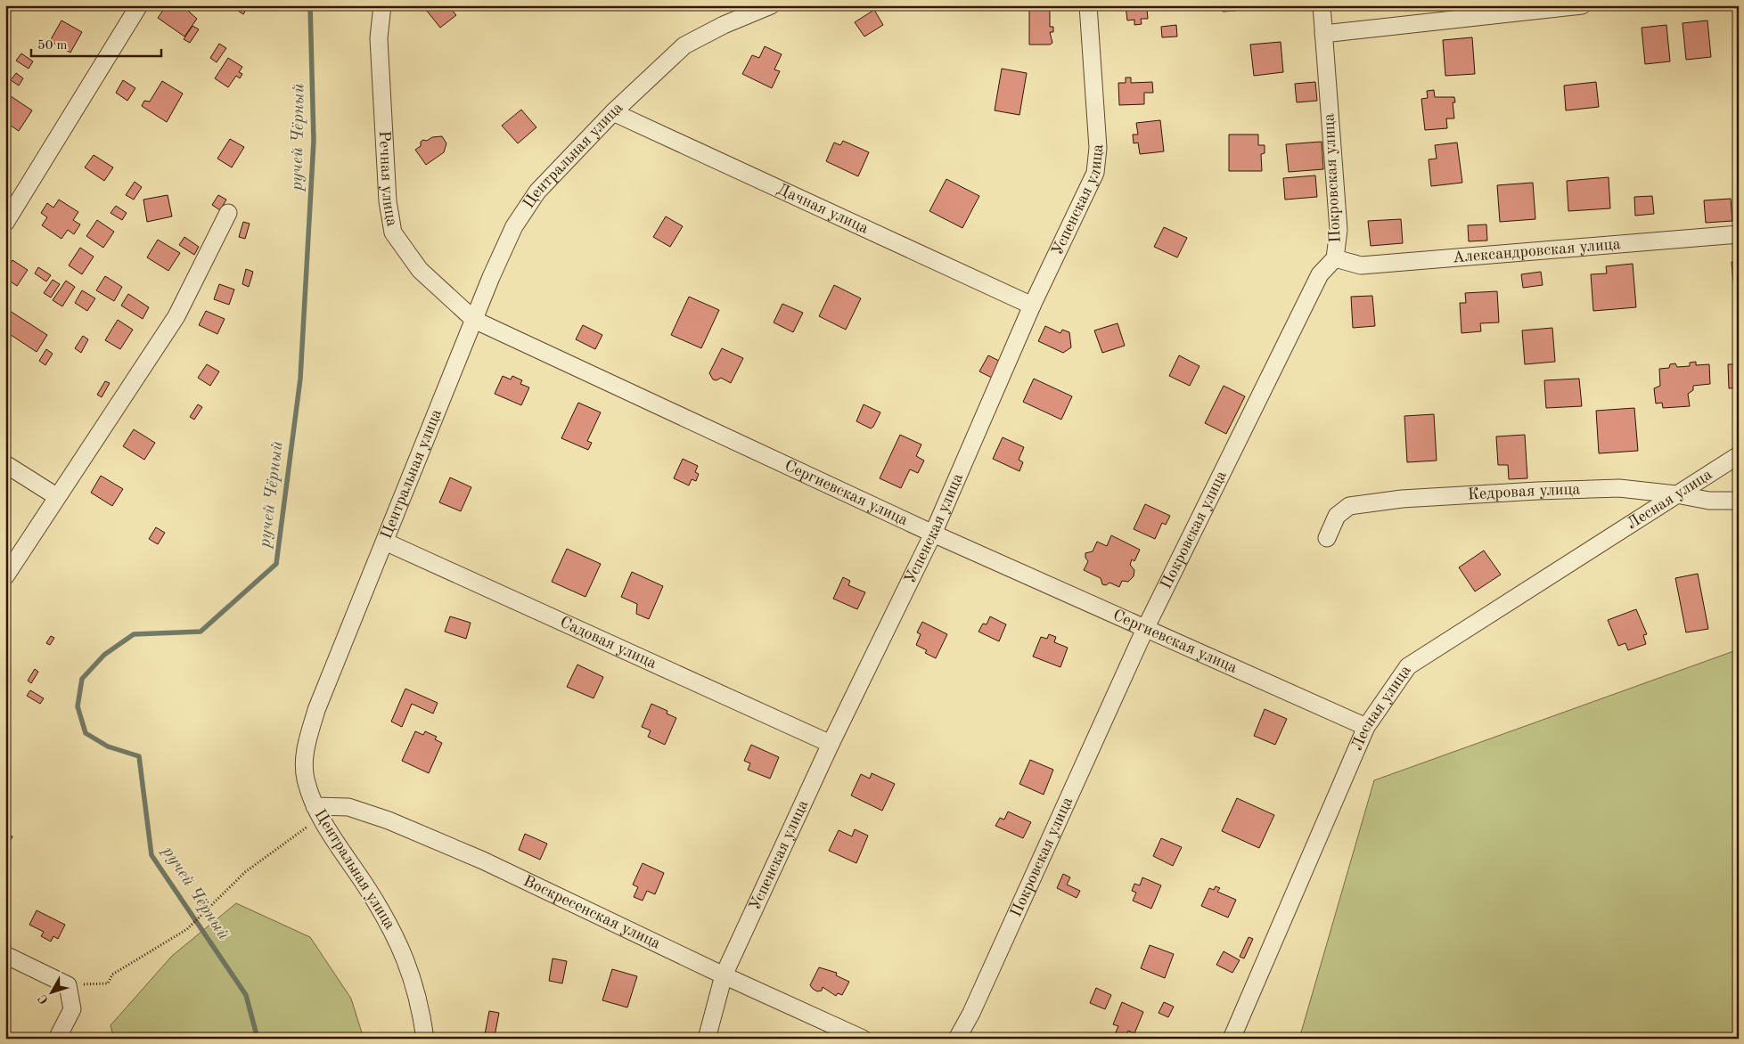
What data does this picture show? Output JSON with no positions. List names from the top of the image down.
{
  "streets": {
    "street": [
      "Центральная улица",
      "Покровская улица",
      "Речная улица",
      "Успенская улица",
      "Дачная улица",
      "Александровская улица",
      "Сергиевская улица",
      "Кедровая улица",
      "Лесная улица",
      "Садовая улица",
      "Воскресенская улица"
    ]
  },
  "crossings": [
    ["Центральная улица", "Речная улица"],
    ["Центральная улица", "Дачная улица"],
    ["Центральная улица", "Сергиевская улица"],
    ["Центральная улица", "Садовая улица"],
    ["Центральная улица", "Воскресенская улица"],
    ["Покровская улица", "Александровская улица"],
    ["Покровская улица", "Сергиевская улица"],
    ["Речная улица", "Сергиевская улица"],
    ["Успенская улица", "Дачная улица"],
    ["Успенская улица", "Сергиевская улица"],
    ["Успенская улица", "Садовая улица"],
    ["Успенская улица", "Воскресенская улица"],
    ["Сергиевская улица", "Лесная улица"],
    ["Кедровая улица", "Лесная улица"]
  ],
  "water": ["ручей Чёрный"],
  "scale_bar": "50 m",
  "north": "bottom left"
}
